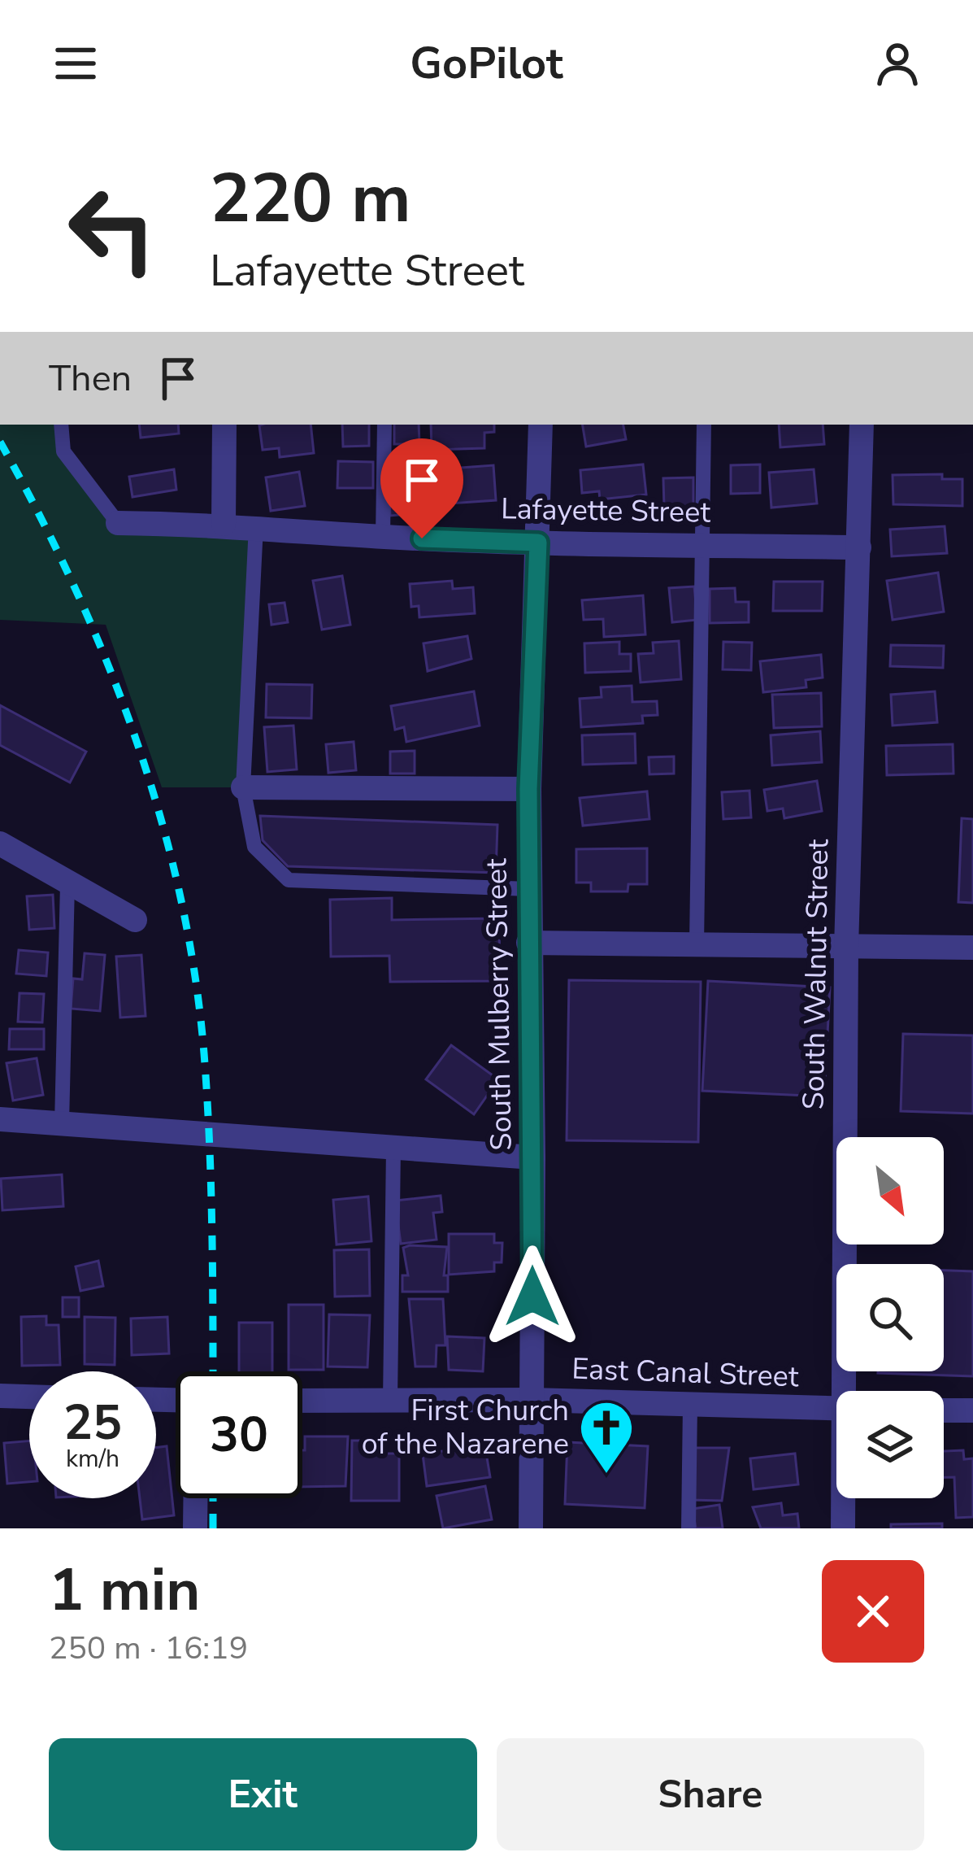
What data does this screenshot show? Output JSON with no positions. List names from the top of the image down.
{
  "streets": {
    "street": [
      "Lafayette Street",
      "South Walnut Street",
      "South Mulberry Street",
      "East Canal Street"
    ]
  },
  "crossings": [
    ["Lafayette Street", "South Walnut Street"],
    ["Lafayette Street", "South Mulberry Street"],
    ["South Mulberry Street", "East Canal Street"]
  ],
  "places": {
    "church": ["First Church of the Nazarene"]
  },
  "north": "bottom right",
  "page": {
    "header": "GoPilot",
    "turn": ["220 m", "Lafayette Street"],
    "then": "Then",
    "speed": "25 km/h",
    "limit": "30",
    "heading": ["1 min", "250 m · 16:19"],
    "buttons": ["Exit", "Share"]
  }
}
